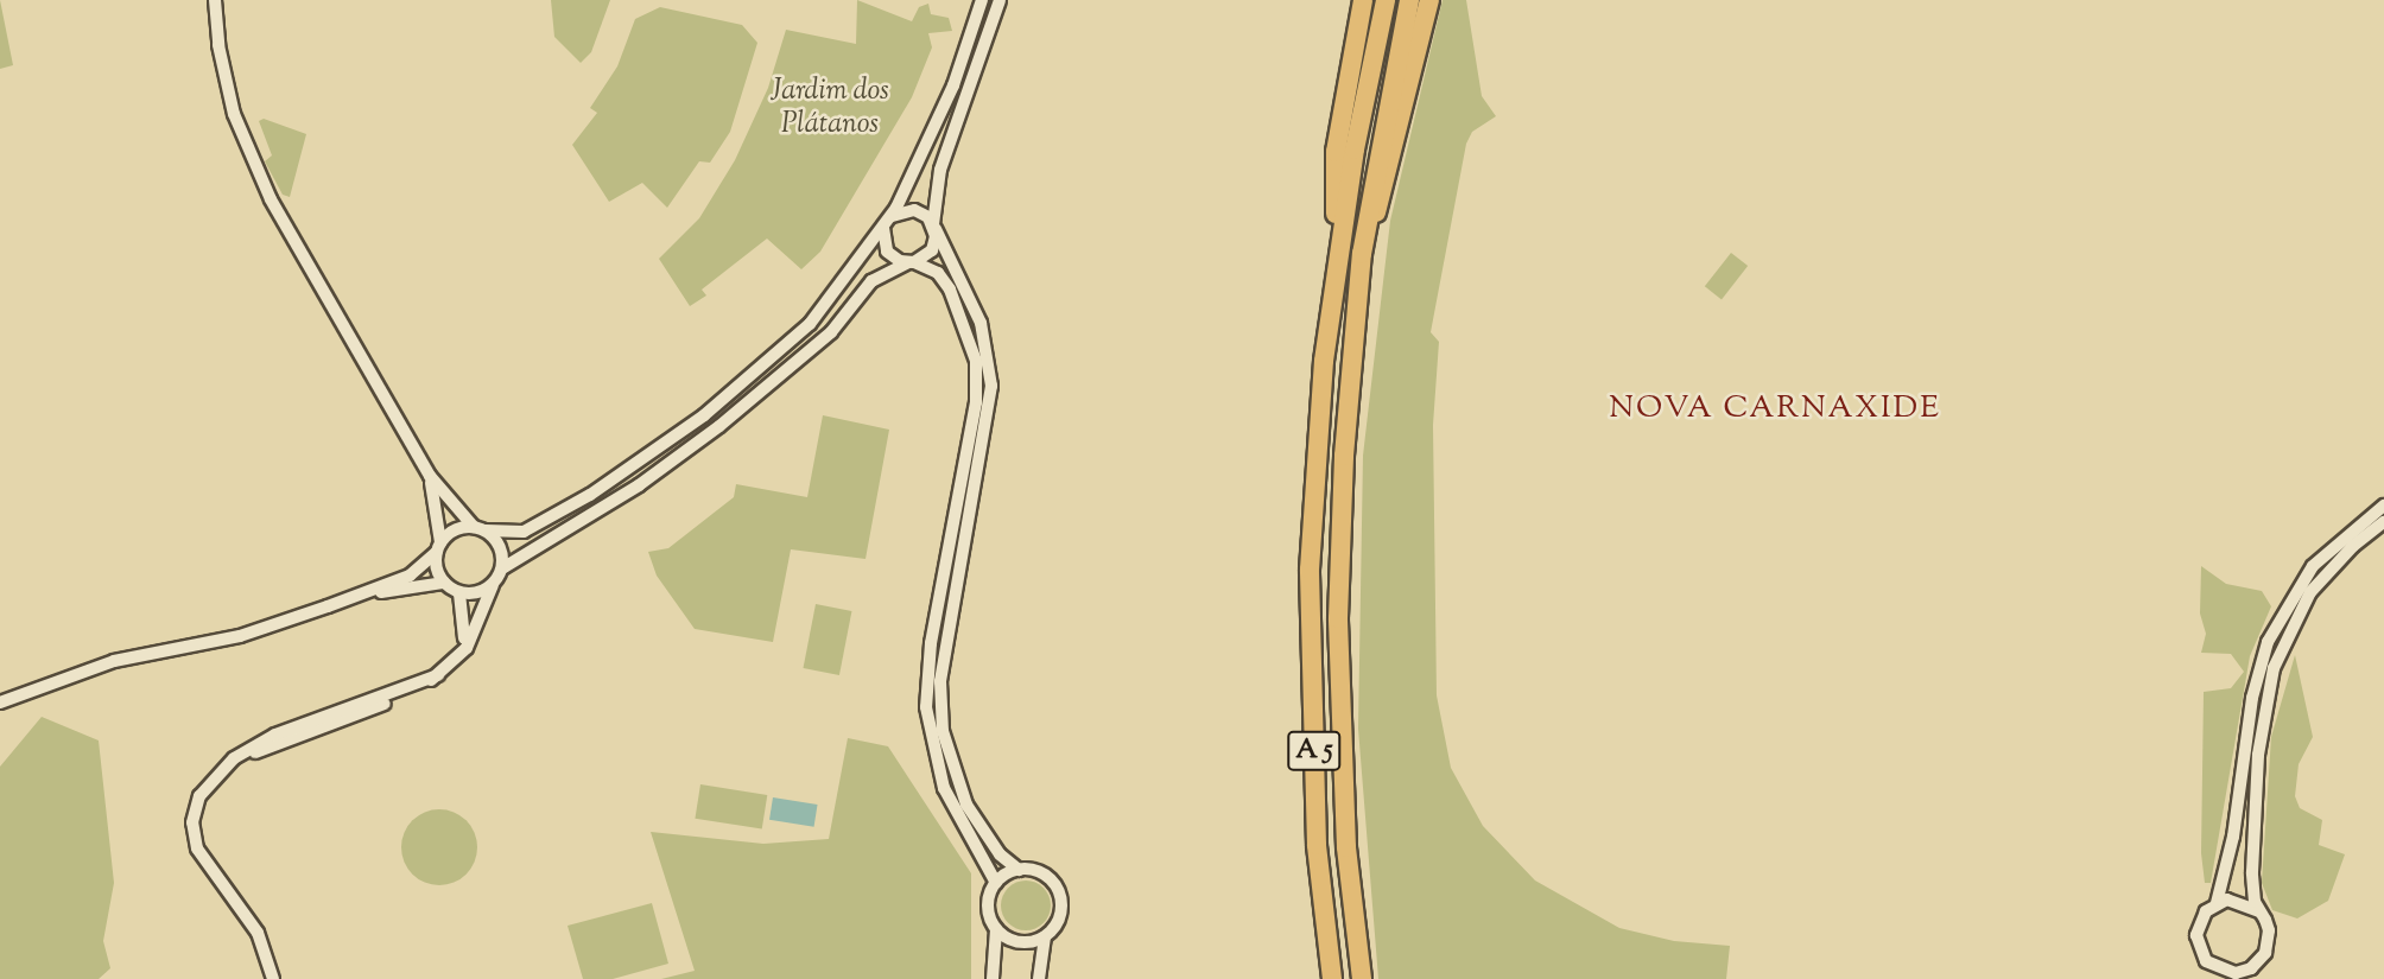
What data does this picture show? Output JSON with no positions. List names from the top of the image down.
{
  "streets": {
    "highway": ["A 5"]
  },
  "districts": ["NOVA CARNAXIDE"],
  "parks": ["Jardim dos Plátanos"]
}
